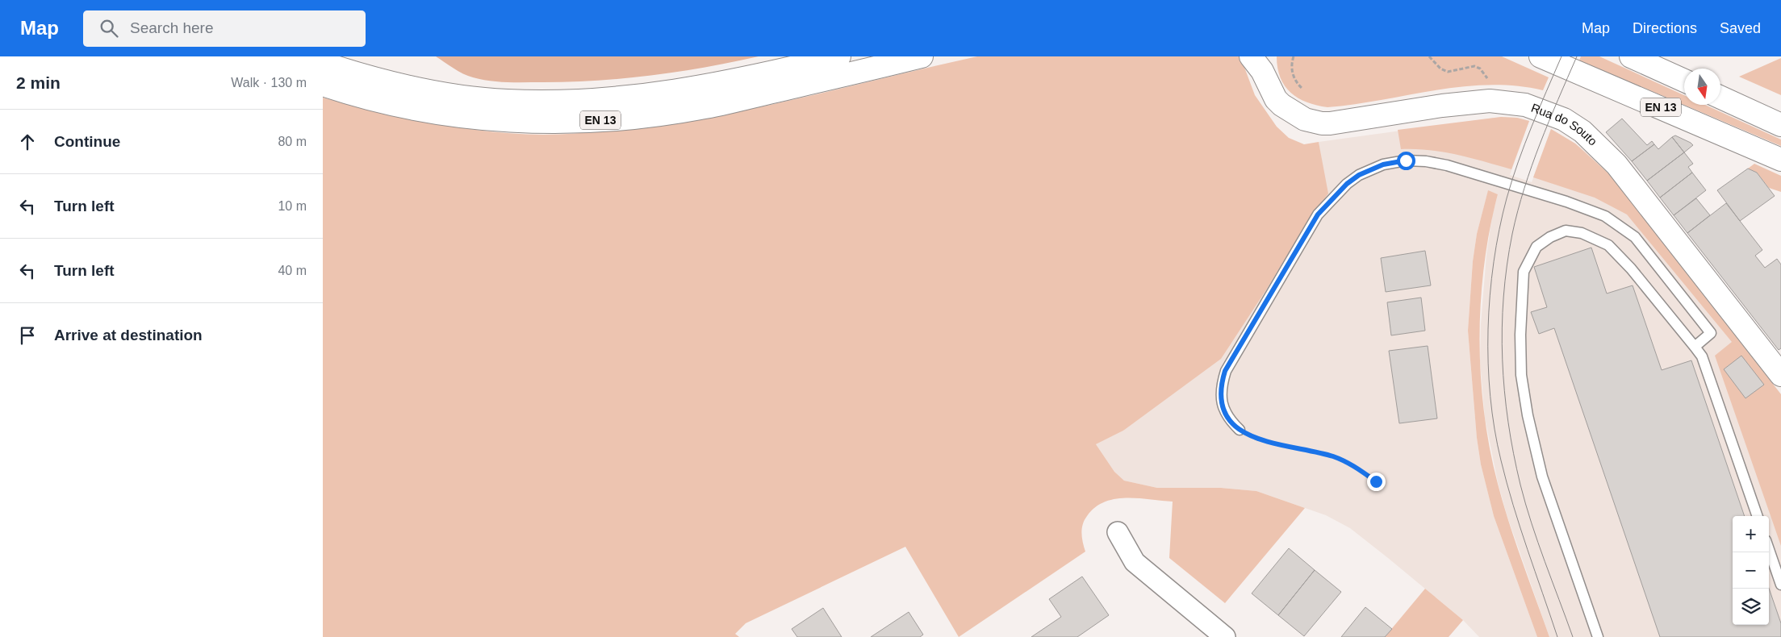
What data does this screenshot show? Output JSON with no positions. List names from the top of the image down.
{
  "streets": {
    "main road": ["EN 13", "Rua do Souto"]
  },
  "north": "bottom",
  "page": {
    "header": "Map",
    "search": "Search here",
    "nav": ["Map", "Directions", "Saved"],
    "heading": ["2 min", "Walk · 130 m"],
    "list": [
      ["Continue", "80 m"],
      ["Turn left", "10 m"],
      ["Turn left", "40 m"],
      "Arrive at destination"
    ],
    "map_buttons": ["+", "−"]
  }
}
